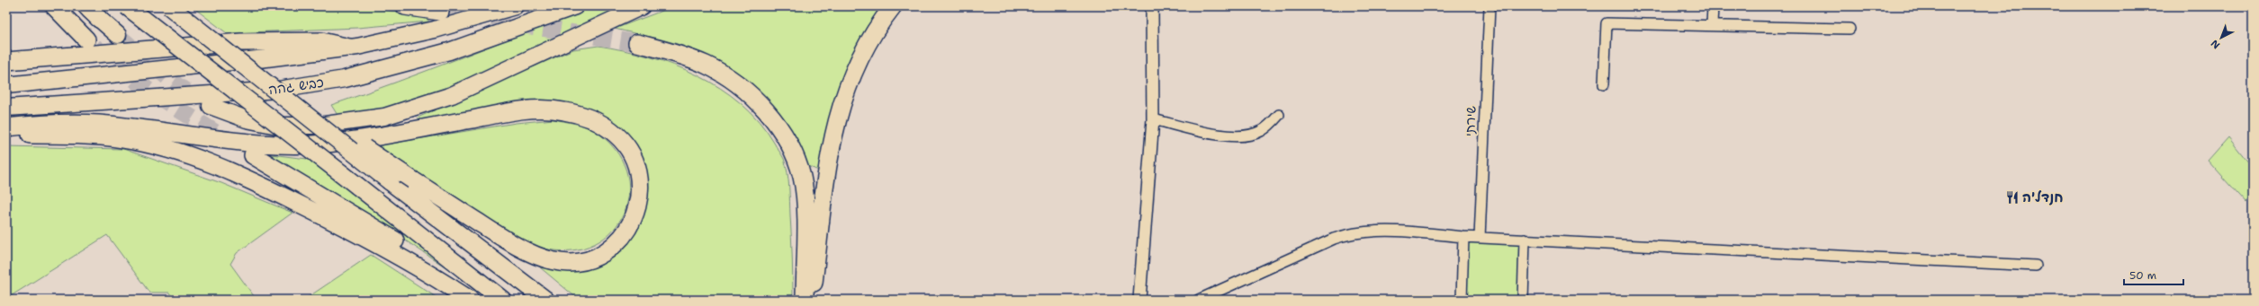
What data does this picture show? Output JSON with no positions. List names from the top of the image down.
{
  "streets": {
    "highway": ["כביש גהה"],
    "street": ["שירתי"]
  },
  "places": {
    "restaurant": ["חנדל'ה"]
  },
  "scale_bar": "50 m",
  "north": "bottom left"
}
